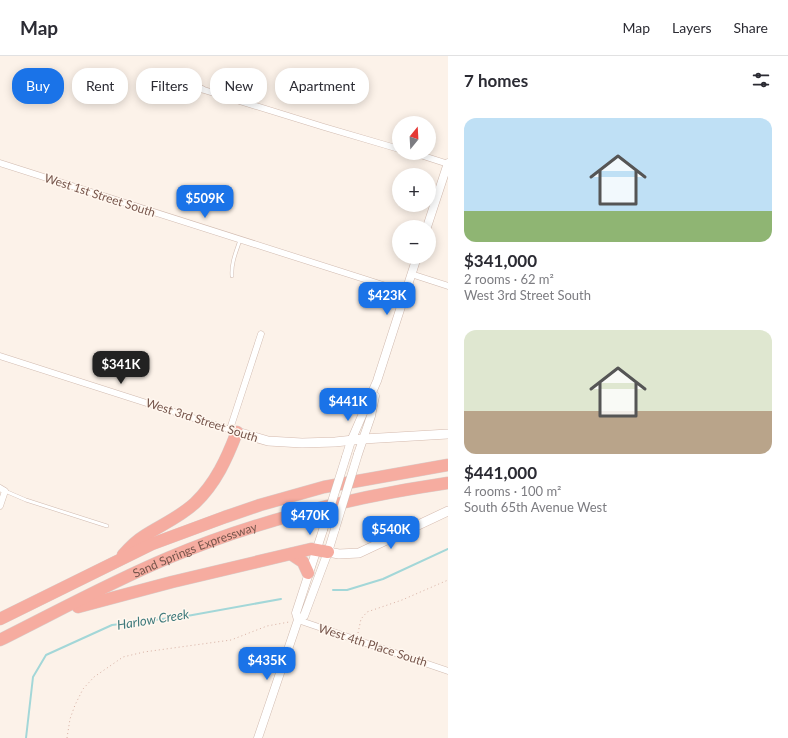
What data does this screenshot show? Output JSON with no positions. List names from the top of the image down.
{
  "streets": {
    "highway": ["Sand Springs Expressway"],
    "main road": ["West 3rd Street South"],
    "street": ["West 1st Street South", "West 4th Place South"]
  },
  "water": ["Harlow Creek"],
  "north": "top",
  "page": {
    "header": "Map",
    "nav": ["Map", "Layers", "Share"],
    "heading": "7 homes",
    "chip": [
      "Buy",
      "Rent",
      "Filters",
      "New",
      "Apartment"
    ],
    "list": [
      {
        "name": "$341,000",
        "note": "2 rooms · 62 m² · West 3rd Street South"
      },
      {
        "name": "$441,000",
        "note": "4 rooms · 100 m² · South 65th Avenue West"
      }
    ],
    "map_buttons": ["+", "−"],
    "price": [
      "$509K",
      "$423K",
      "$341K",
      "$441K",
      "$470K",
      "$540K",
      "$435K"
    ]
  }
}
